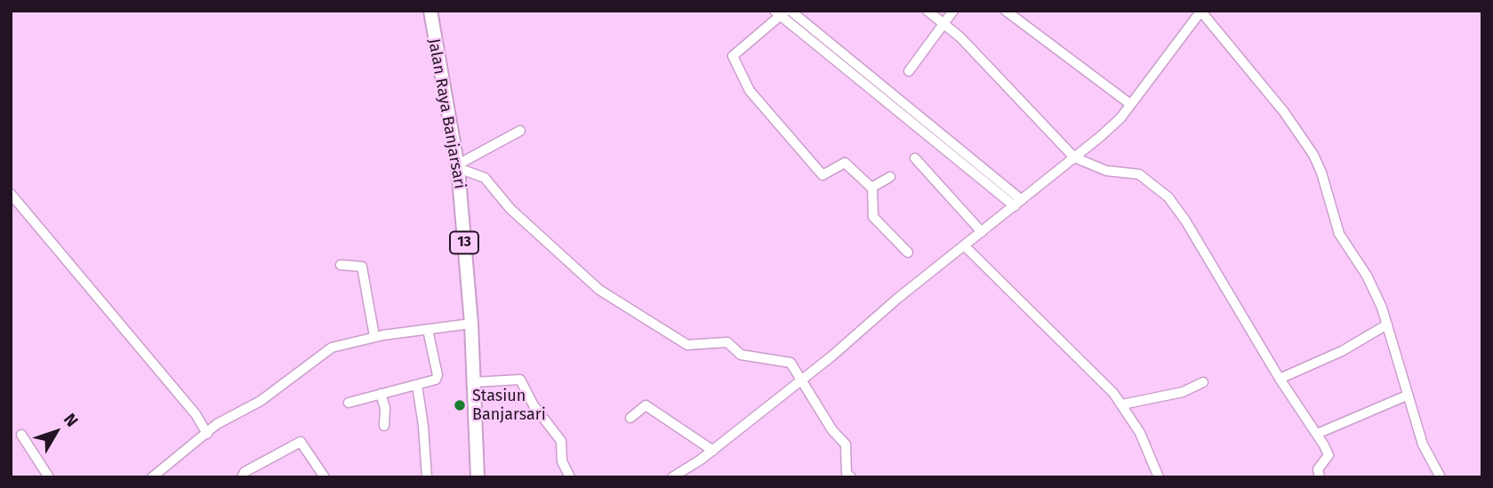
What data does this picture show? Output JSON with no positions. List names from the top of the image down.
{
  "streets": {
    "highway": ["Jalan Raya Banjarsari", "13"]
  },
  "places": ["Stasiun Banjarsari"],
  "north": "top right"
}
